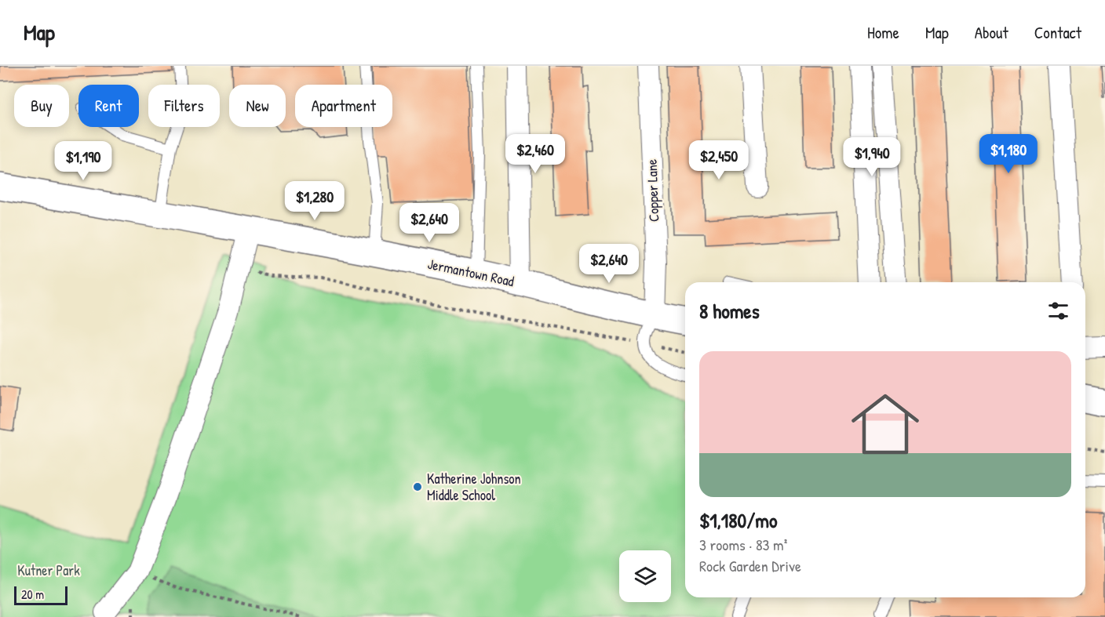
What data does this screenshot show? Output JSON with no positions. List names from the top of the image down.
{
  "streets": {
    "main road": ["Jermantown Road"],
    "street": ["Copper Lane"]
  },
  "crossings": [
    ["Copper Lane", "Jermantown Road"]
  ],
  "parks": ["Kutner Park"],
  "places": ["Katherine Johnson Middle School"],
  "scale_bar": "20 m",
  "page": {
    "header": "Map",
    "nav": [
      "Home",
      "Map",
      "About",
      "Contact"
    ],
    "chip": [
      "Buy",
      "Rent",
      "Filters",
      "New",
      "Apartment"
    ],
    "price": [
      "$2,460",
      "$1,180",
      "$1,940",
      "$2,450",
      "$1,190",
      "$1,280",
      "$2,640",
      "$2,640"
    ],
    "heading": "8 homes",
    "list": [
      {
        "name": "$1,180/mo",
        "note": "3 rooms · 83 m² · Rock Garden Drive"
      }
    ],
    "scale": "20 m"
  }
}
